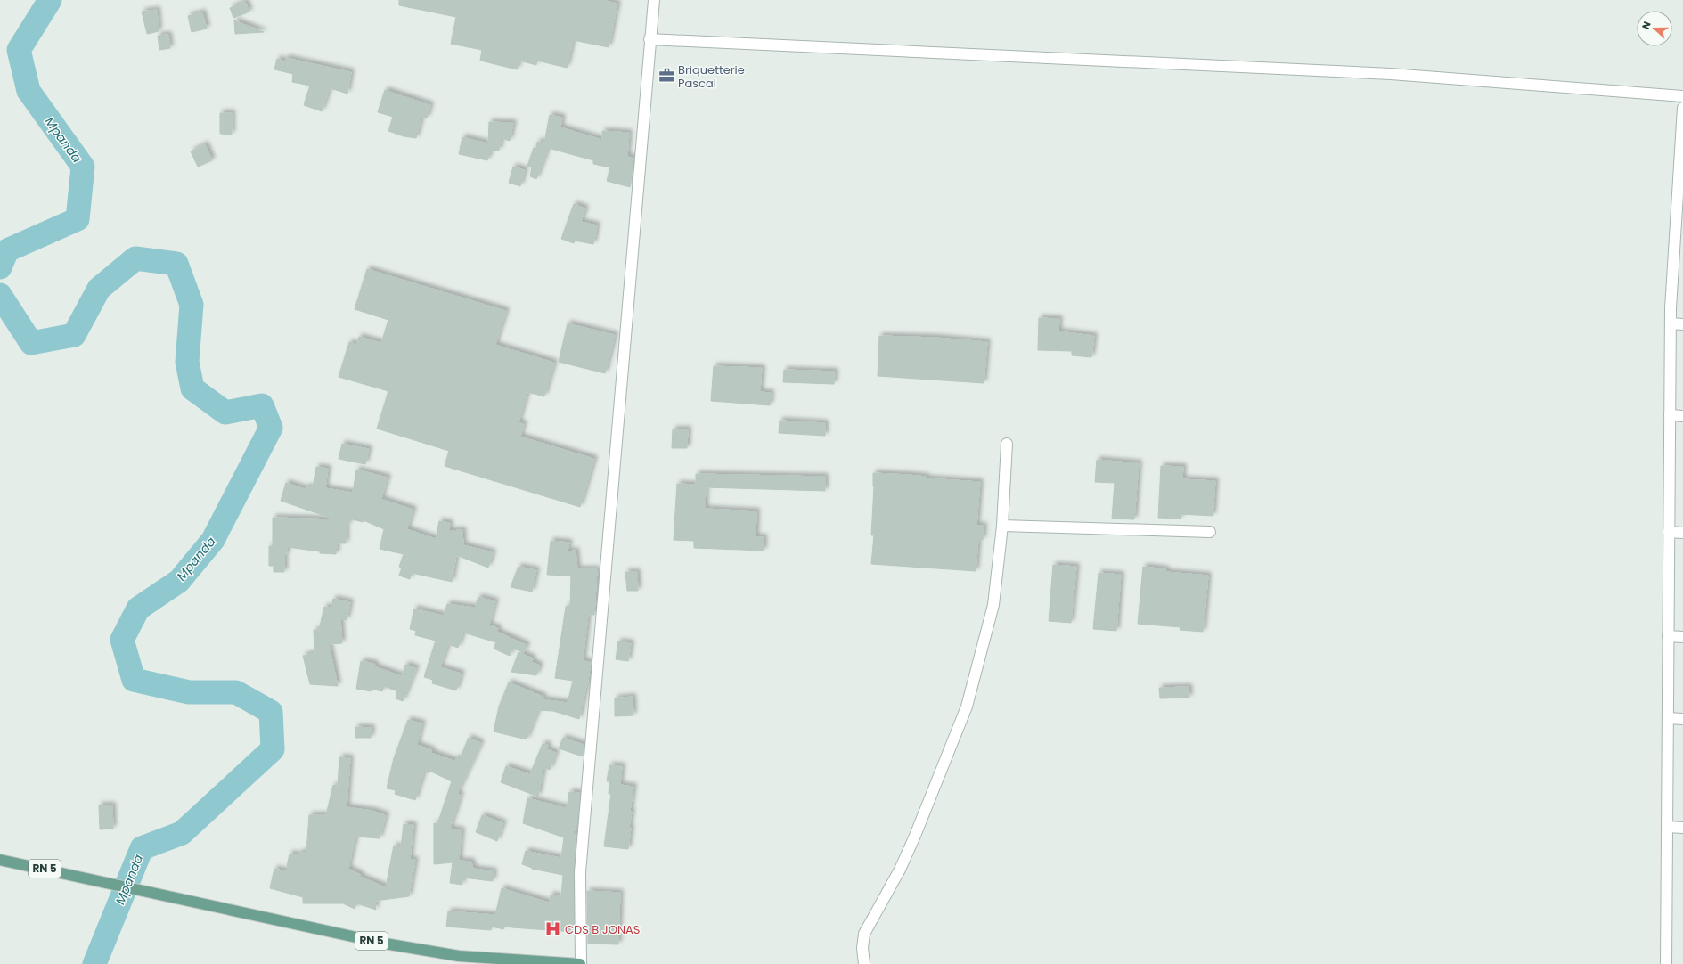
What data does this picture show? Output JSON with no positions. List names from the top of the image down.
{
  "streets": {
    "main road": ["RN 5"]
  },
  "water": ["Mpanda"],
  "places": {
    "office": ["Briquetterie Pascal"],
    "hospital": ["CDS B JONAS"]
  },
  "north": "left"
}
